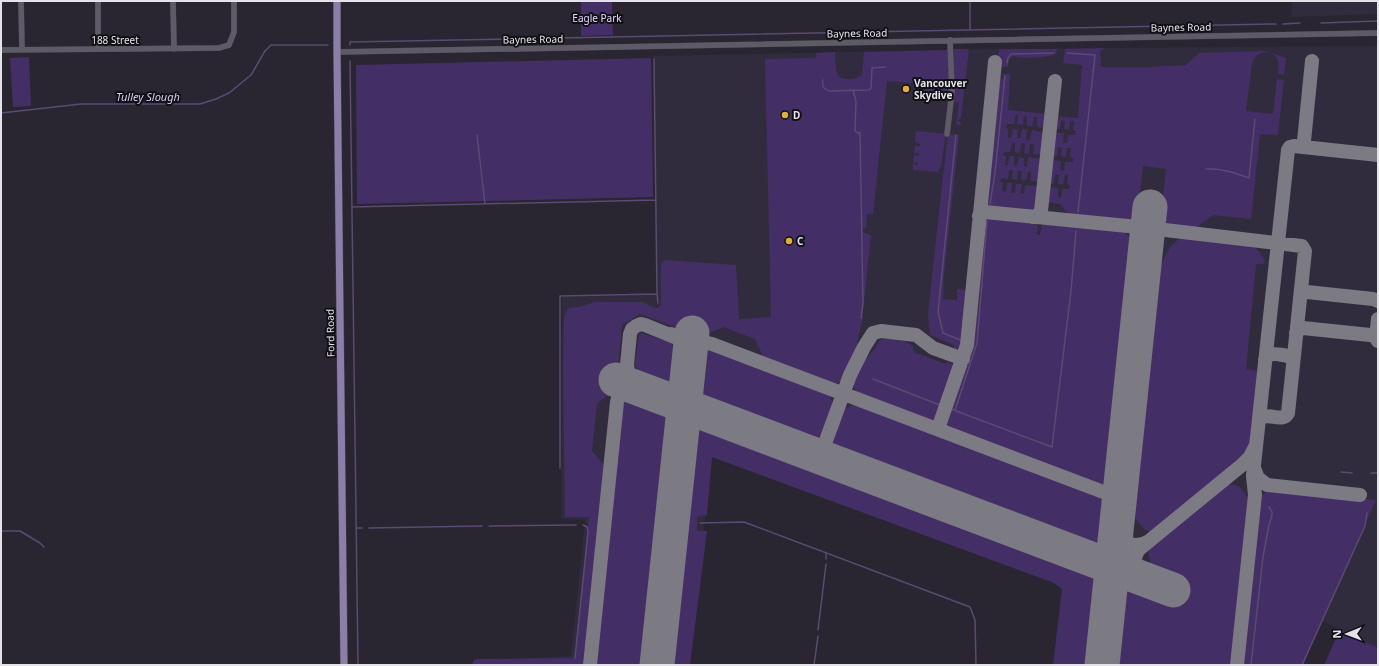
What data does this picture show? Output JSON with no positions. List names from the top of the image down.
{
  "streets": {
    "main road": ["Ford Road"],
    "street": ["Baynes Road", "188 Street"]
  },
  "crossings": [
    ["Baynes Road", "Ford Road"]
  ],
  "water": ["Tulley Slough"],
  "parks": ["Eagle Park"],
  "places": ["Vancouver Skydive", "D", "C"],
  "north": "left"
}
